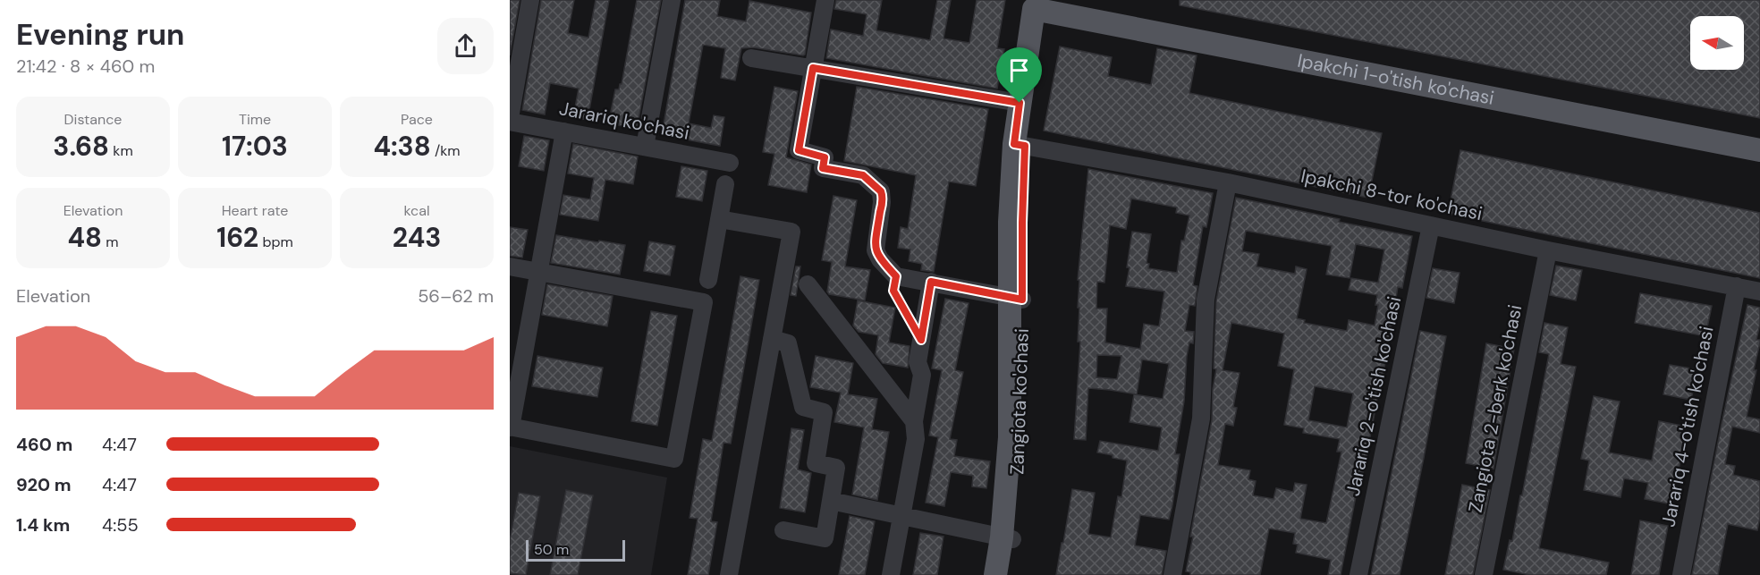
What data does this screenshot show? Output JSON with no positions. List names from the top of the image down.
{
  "streets": {
    "main road": ["Ipakchi 1-o'tish ko'chasi", "Zangiota ko'chasi"],
    "street": [
      "Jarariq ko'chasi",
      "Ipakchi 8-tor ko'chasi",
      "Jarariq 2-o'tish ko'chasi",
      "Zangiota 2-berk ko'chasi",
      "Jarariq 4-o'tish ko'chasi"
    ]
  },
  "crossings": [
    ["Ipakchi 1-o'tish ko'chasi", "Zangiota ko'chasi"],
    ["Ipakchi 8-tor ko'chasi", "Jarariq 2-o'tish ko'chasi"],
    ["Ipakchi 8-tor ko'chasi", "Zangiota ko'chasi"],
    ["Ipakchi 8-tor ko'chasi", "Zangiota 2-berk ko'chasi"],
    ["Ipakchi 8-tor ko'chasi", "Jarariq 4-o'tish ko'chasi"]
  ],
  "scale_bar": "50 m",
  "north": "left",
  "page": {
    "heading": ["Evening run", "21:42 · 8 × 460 m"],
    "stats": [
      ["Distance", "3.68 km"],
      ["Time", "17:03"],
      ["Pace", "4:38 /km"],
      ["Elevation", "48 m"],
      ["Heart rate", "162 bpm"],
      ["kcal", "243"]
    ],
    "chart": ["Elevation", "56–62 m"],
    "list": [
      {
        "name": "460 m",
        "note": "4:47"
      },
      {
        "name": "920 m",
        "note": "4:47"
      },
      {
        "name": "1.4 km",
        "note": "4:55"
      }
    ],
    "scale": "50 m"
  }
}
